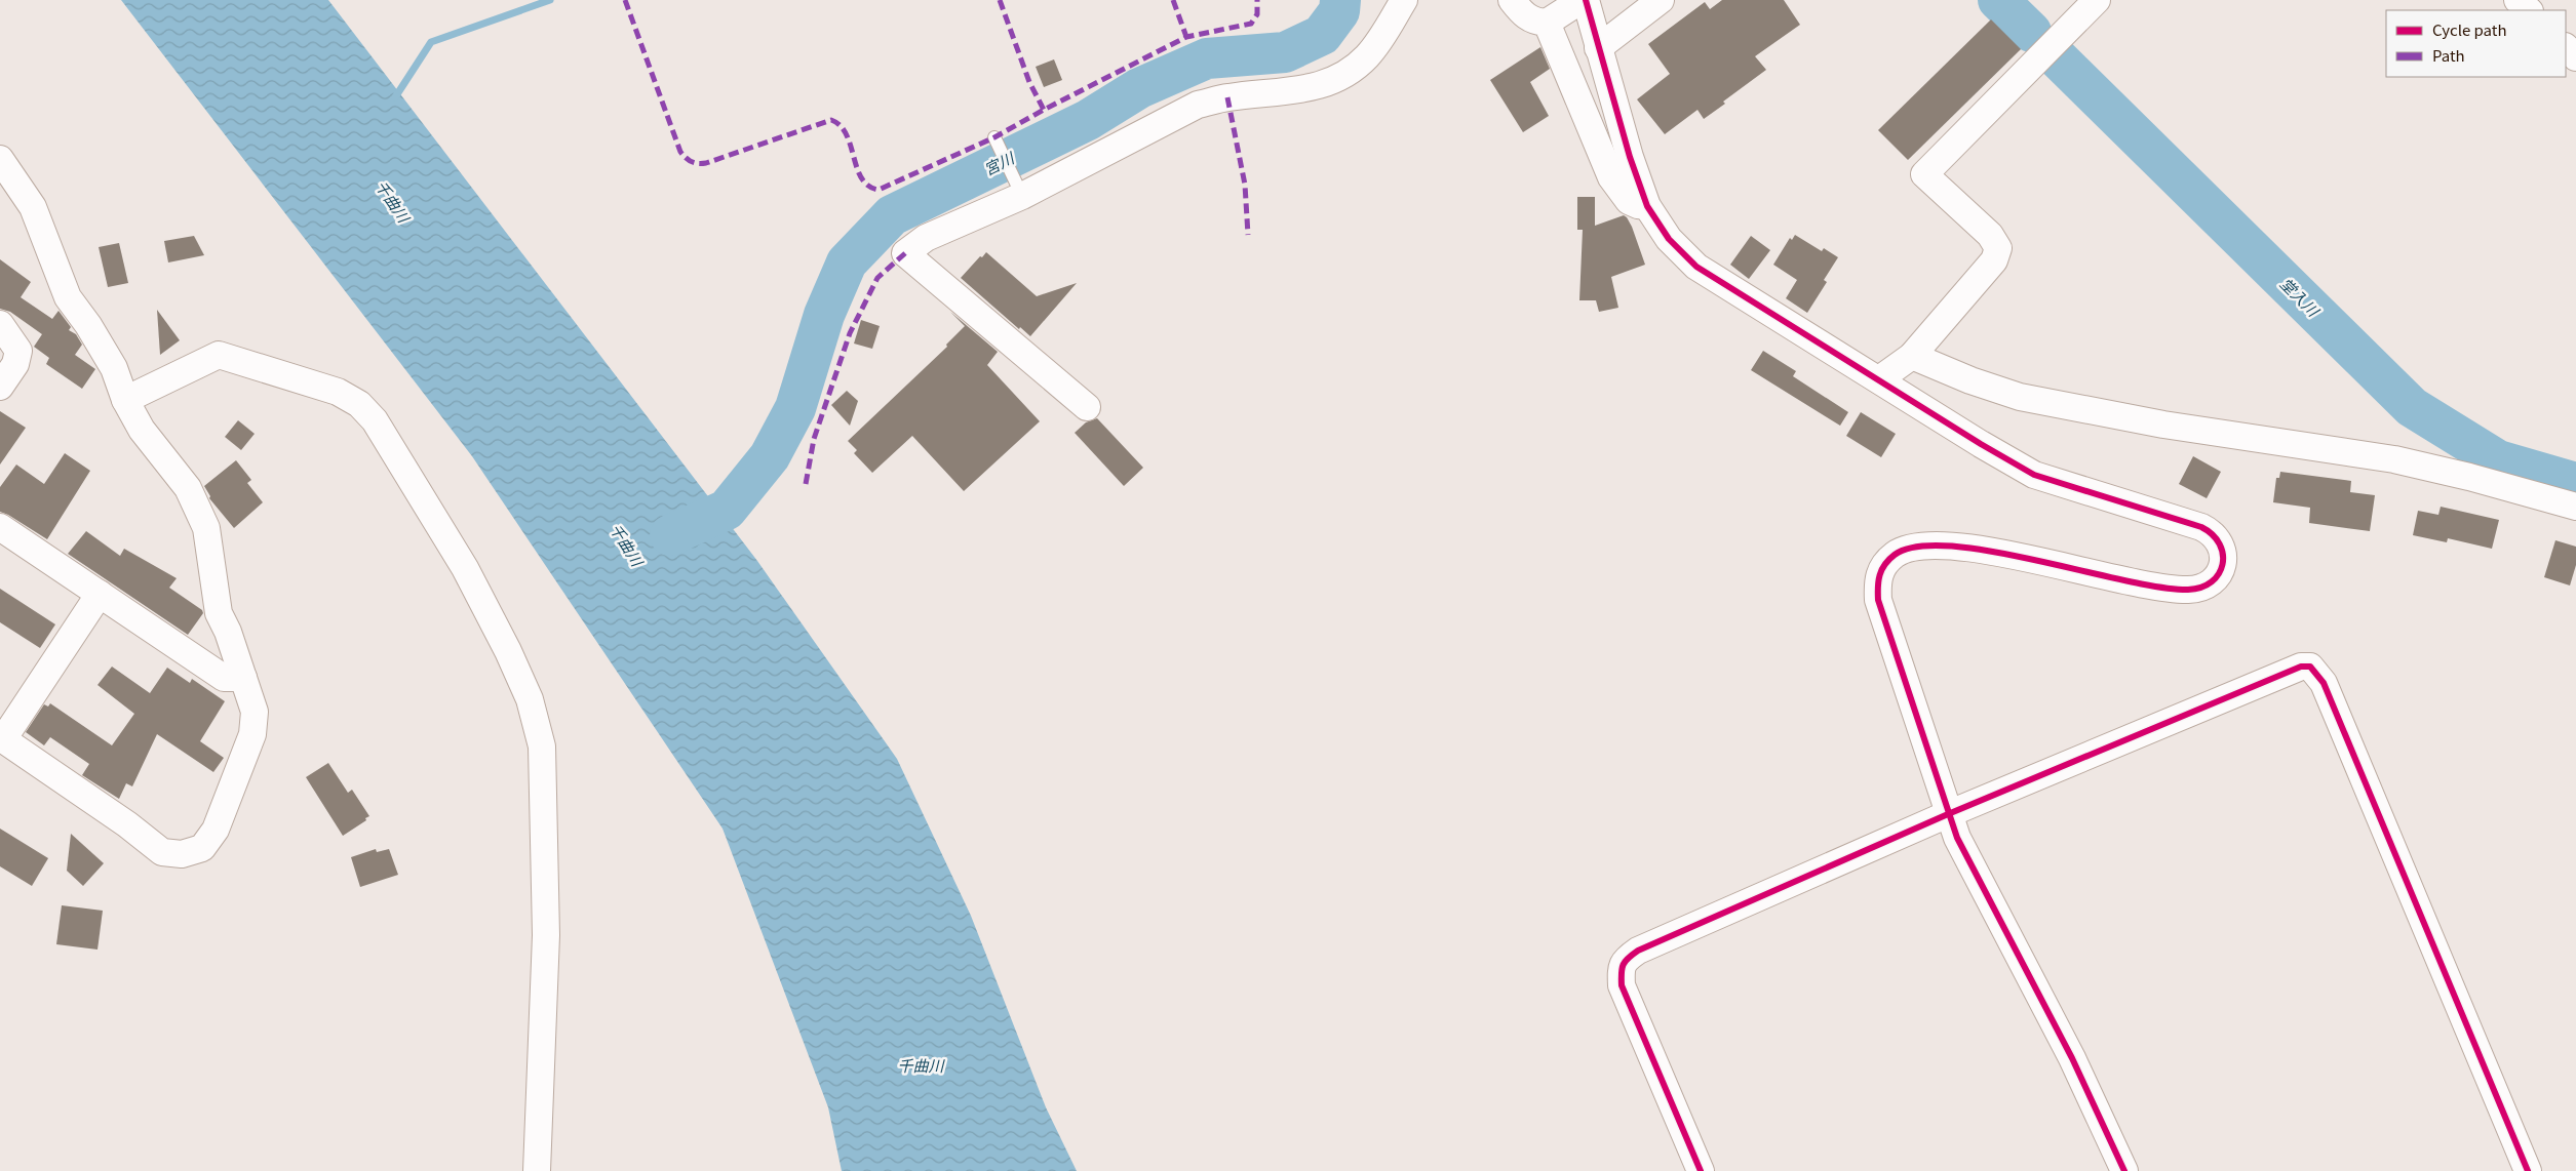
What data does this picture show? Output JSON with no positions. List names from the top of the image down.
{
  "water": ["宮川", "千曲川", "堂入川"],
  "legend": ["Cycle path", "Path"]
}
